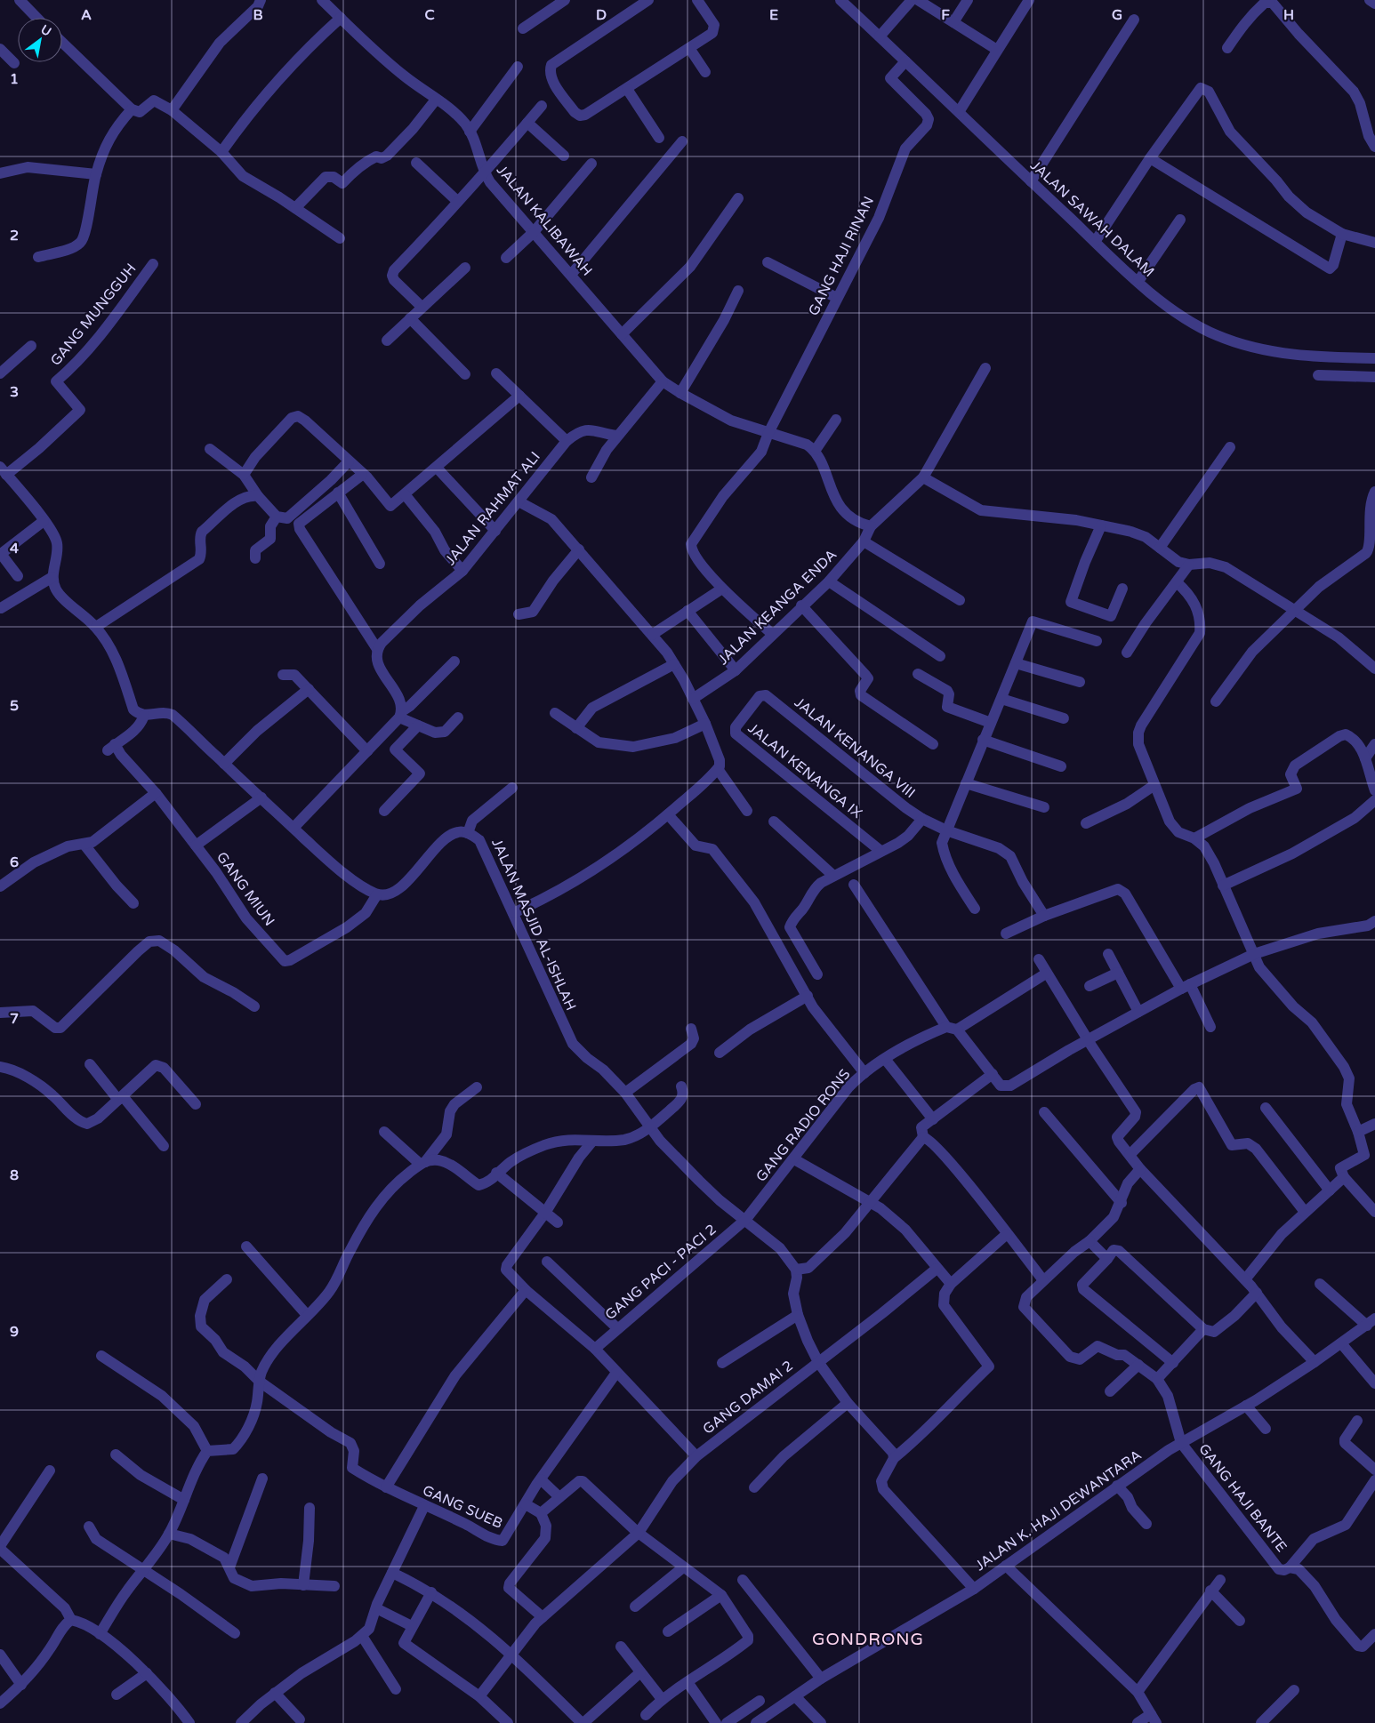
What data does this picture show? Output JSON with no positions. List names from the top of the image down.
{
  "streets": {
    "street": [
      "JALAN SAWAH DALAM",
      "JALAN KALIBAWAH",
      "GANG HAJI RINAN",
      "GANG MUNGGUH",
      "JALAN RAHMAT ALI",
      "JALAN KEANGA ENDA",
      "JALAN KENANGA VIII",
      "JALAN KENANGA IX",
      "GANG MIUN",
      "JALAN MASJID AL-ISHLAH",
      "GANG RADIO RONS",
      "GANG PACI - PACI 2",
      "GANG DAMAI 2",
      "GANG HAJI BANTE",
      "GANG SUEB",
      "JALAN K. HAJI DEWANTARA"
    ]
  },
  "crossings": [
    ["JALAN SAWAH DALAM", "GANG HAJI RINAN"],
    ["JALAN KALIBAWAH", "GANG HAJI RINAN"],
    ["GANG HAJI RINAN", "JALAN KEANGA ENDA"],
    ["JALAN KENANGA VIII", "JALAN KENANGA IX"],
    ["JALAN MASJID AL-ISHLAH", "GANG RADIO RONS"],
    ["JALAN MASJID AL-ISHLAH", "GANG PACI - PACI 2"],
    ["GANG RADIO RONS", "GANG PACI - PACI 2"],
    ["GANG HAJI BANTE", "JALAN K. HAJI DEWANTARA"]
  ],
  "districts": ["GONDRONG"],
  "north": "top right",
  "grid": {
    "columns": [
      "A",
      "B",
      "C",
      "D",
      "E",
      "F",
      "G",
      "H"
    ],
    "rows": [
      "1",
      "2",
      "3",
      "4",
      "5",
      "6",
      "7",
      "8",
      "9"
    ]
  }
}
